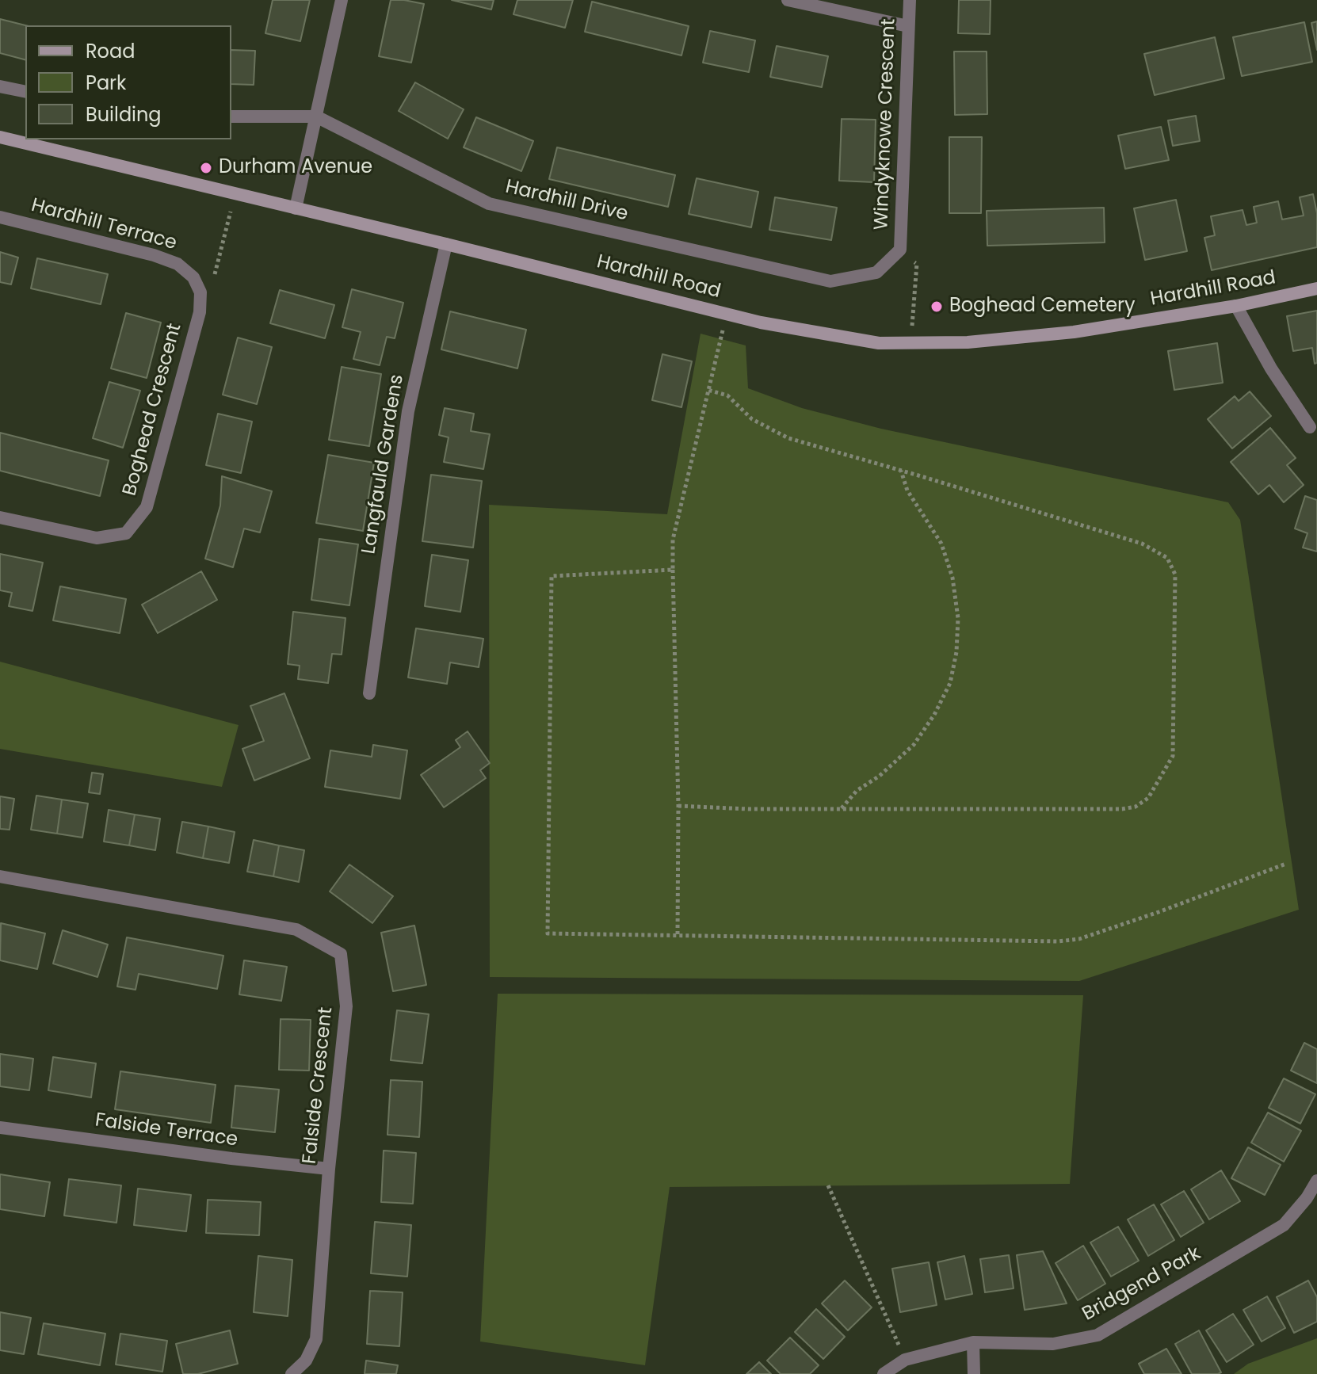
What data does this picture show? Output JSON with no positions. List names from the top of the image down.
{
  "streets": {
    "main road": ["Hardhill Road"],
    "street": [
      "Windyknowe Crescent",
      "Hardhill Drive",
      "Hardhill Terrace",
      "Boghead Crescent",
      "Langfauld Gardens",
      "Falside Crescent",
      "Falside Terrace",
      "Bridgend Park"
    ]
  },
  "crossings": [
    ["Windyknowe Crescent", "Hardhill Drive"],
    ["Hardhill Terrace", "Boghead Crescent"],
    ["Hardhill Road", "Langfauld Gardens"],
    ["Falside Crescent", "Falside Terrace"]
  ],
  "places": ["Durham Avenue", "Boghead Cemetery"],
  "legend": ["Road", "Park", "Building"]
}
